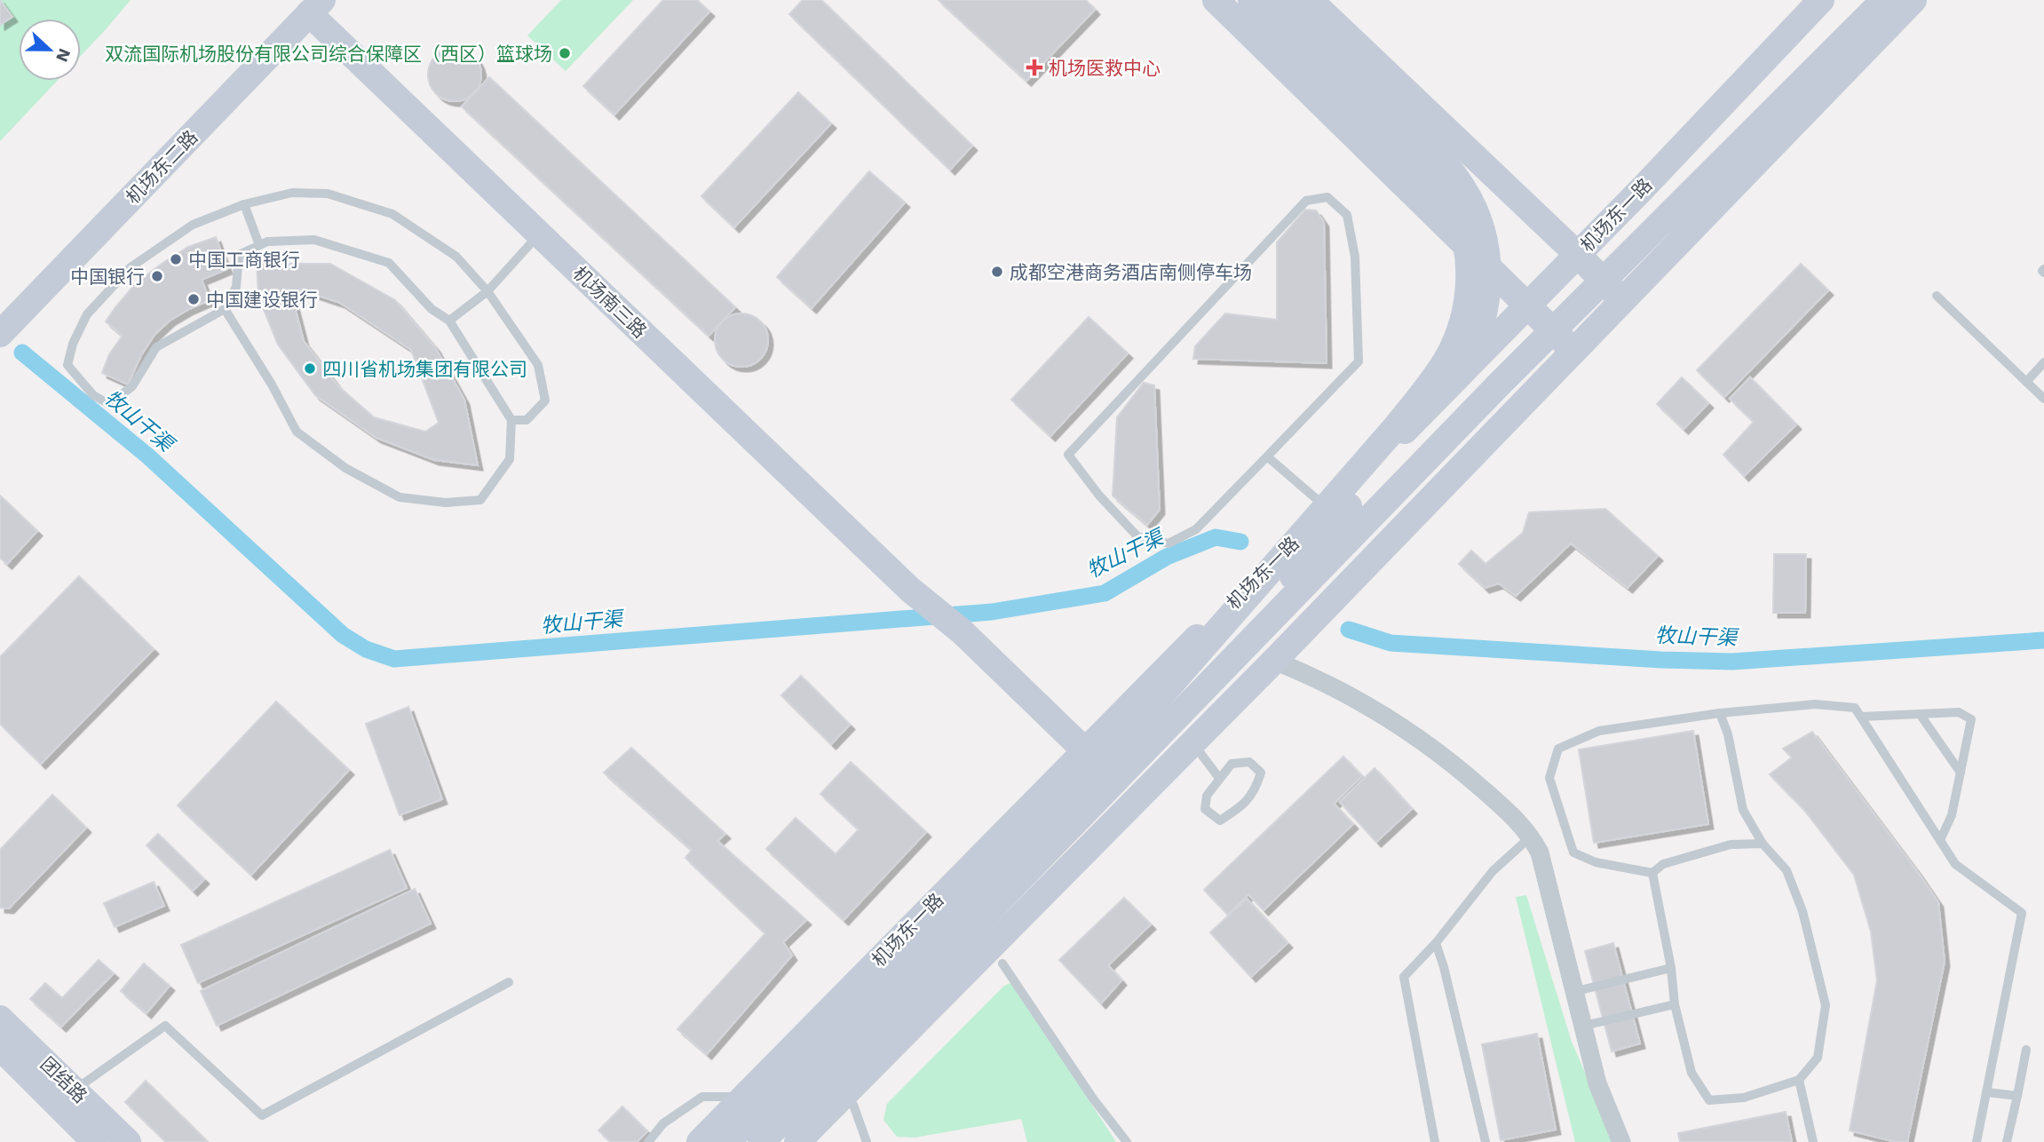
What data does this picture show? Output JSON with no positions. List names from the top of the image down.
{
  "streets": {
    "street": [
      "机场东二路",
      "机场东一路",
      "机场南三路",
      "团结路"
    ]
  },
  "crossings": [
    ["机场东二路", "机场南三路"],
    ["机场东一路", "机场南三路"]
  ],
  "water": ["牧山干渠"],
  "places": {
    "other": [
      "双流国际机场股份有限公司综合保障区（西区）篮球场",
      "中国工商银行",
      "成都空港商务酒店南侧停车场",
      "中国银行",
      "中国建设银行",
      "四川省机场集团有限公司"
    ],
    "health": ["机场医救中心"]
  },
  "north": "right"
}
